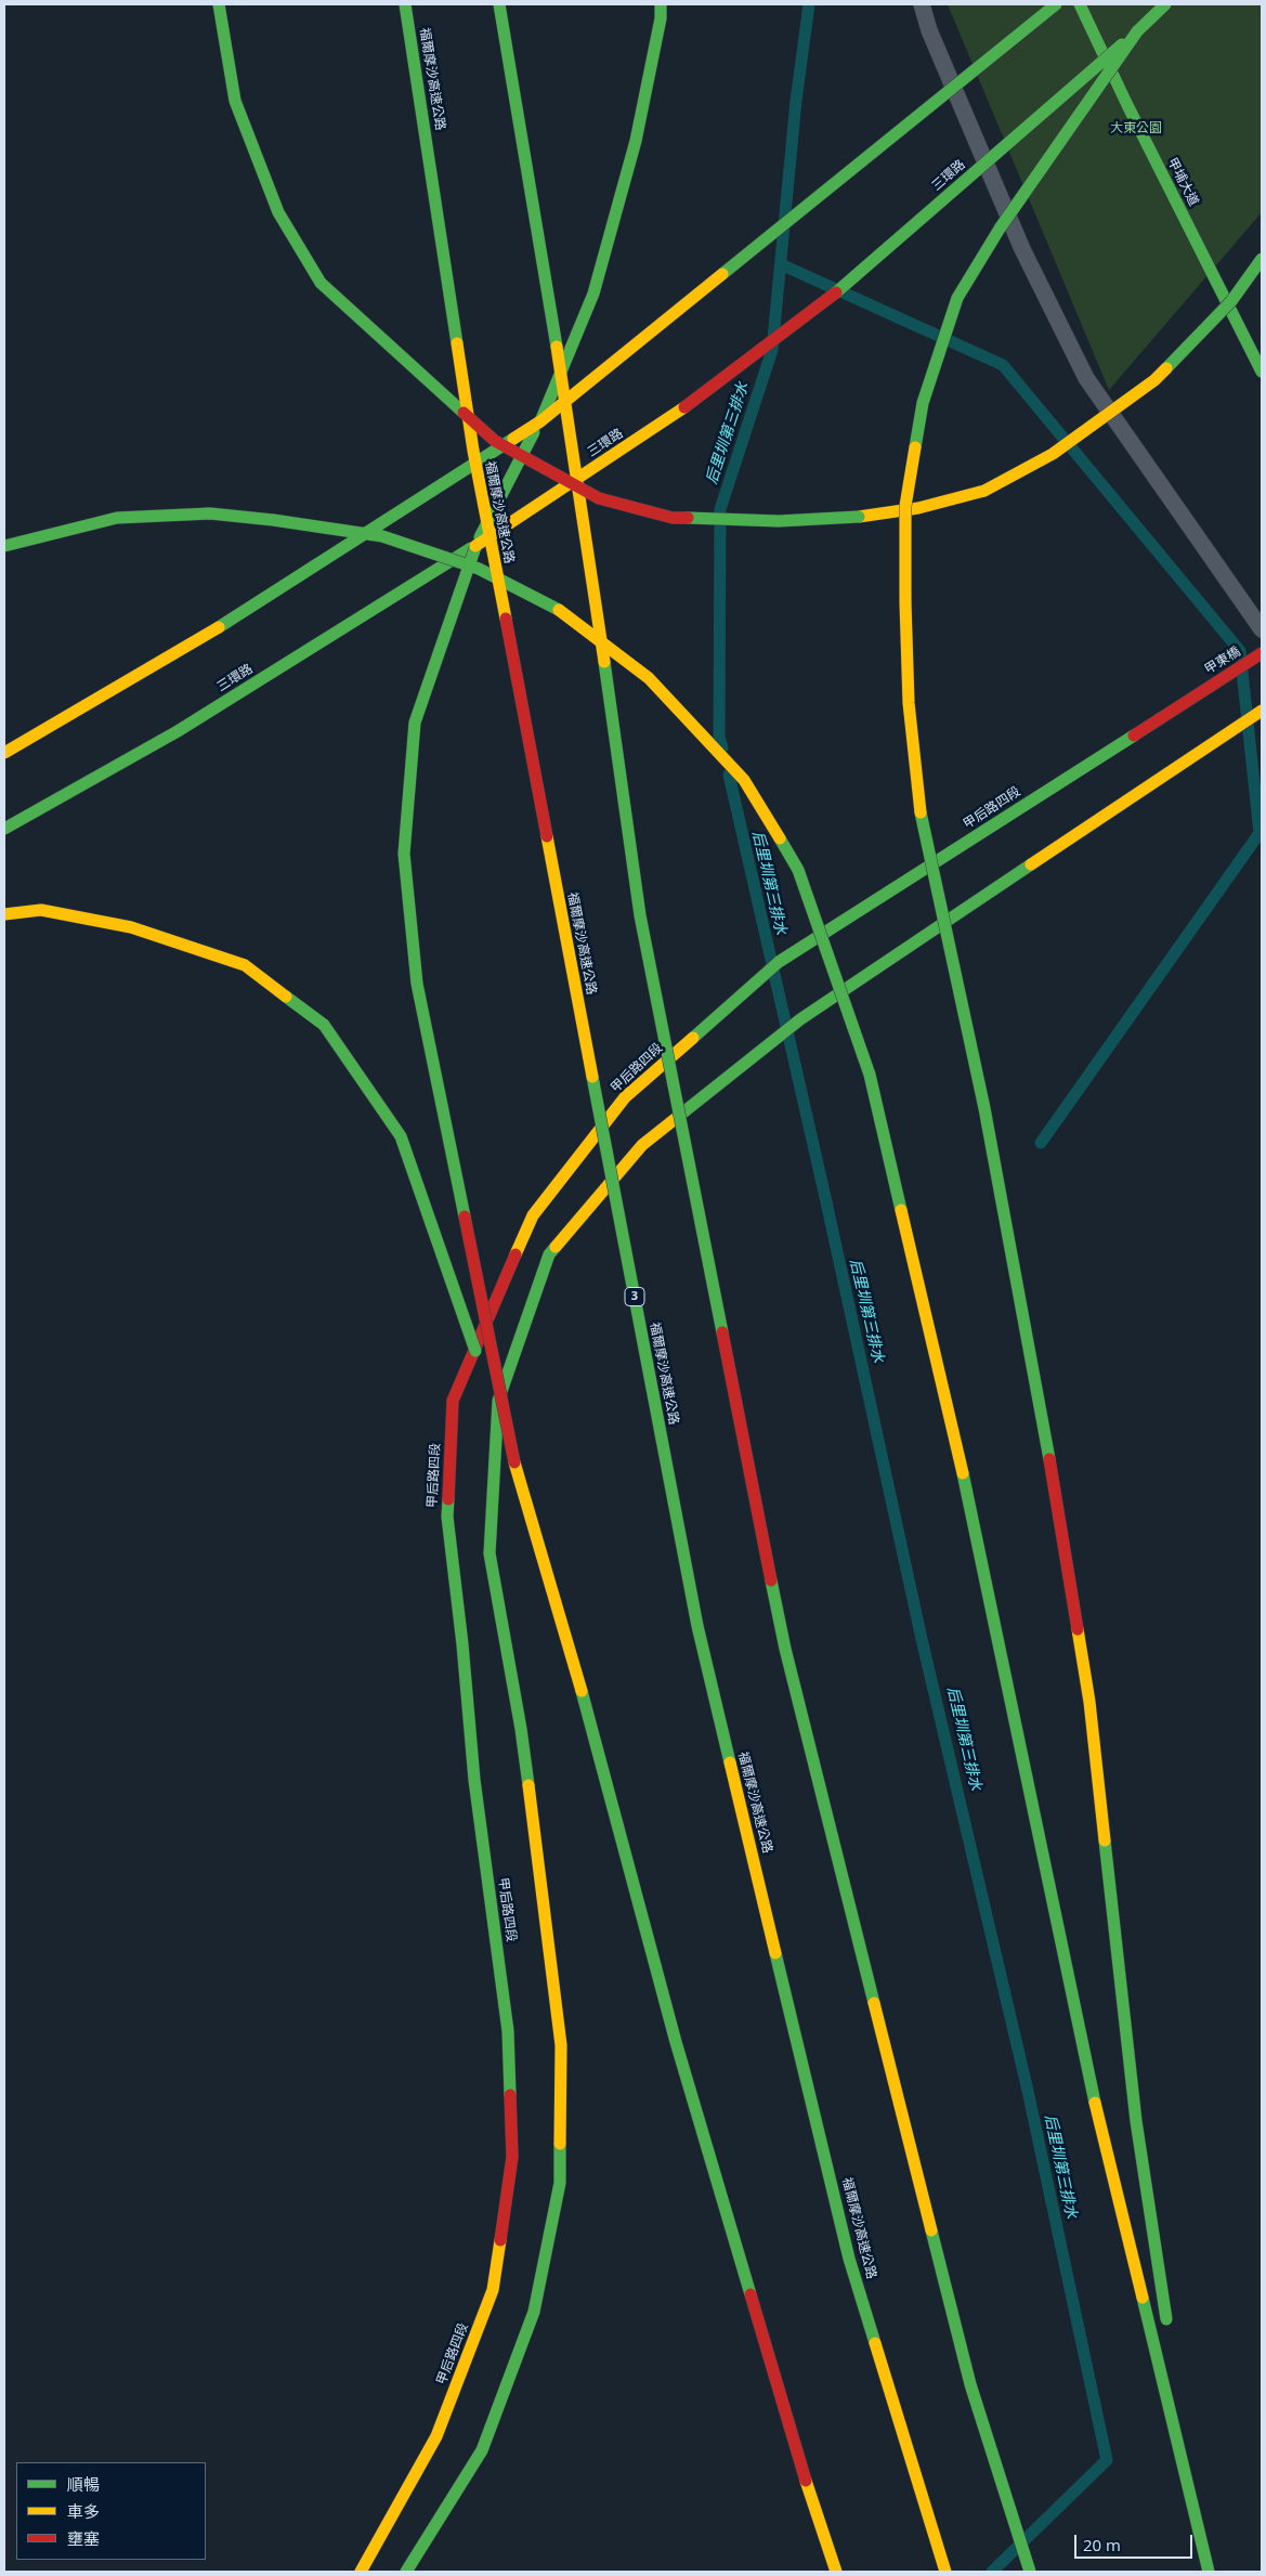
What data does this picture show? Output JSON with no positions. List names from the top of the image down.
{
  "streets": {
    "main road": [
      "福爾摩沙高速公路",
      "三環路",
      "甲埔大道",
      "甲東橋",
      "甲后路四段",
      "3"
    ]
  },
  "crossings": [
    ["甲東橋", "甲后路四段"]
  ],
  "water": ["后里圳第三排水"],
  "parks": ["大東公園"],
  "legend": ["順暢", "車多", "壅塞"],
  "scale_bar": "20 m"
}
